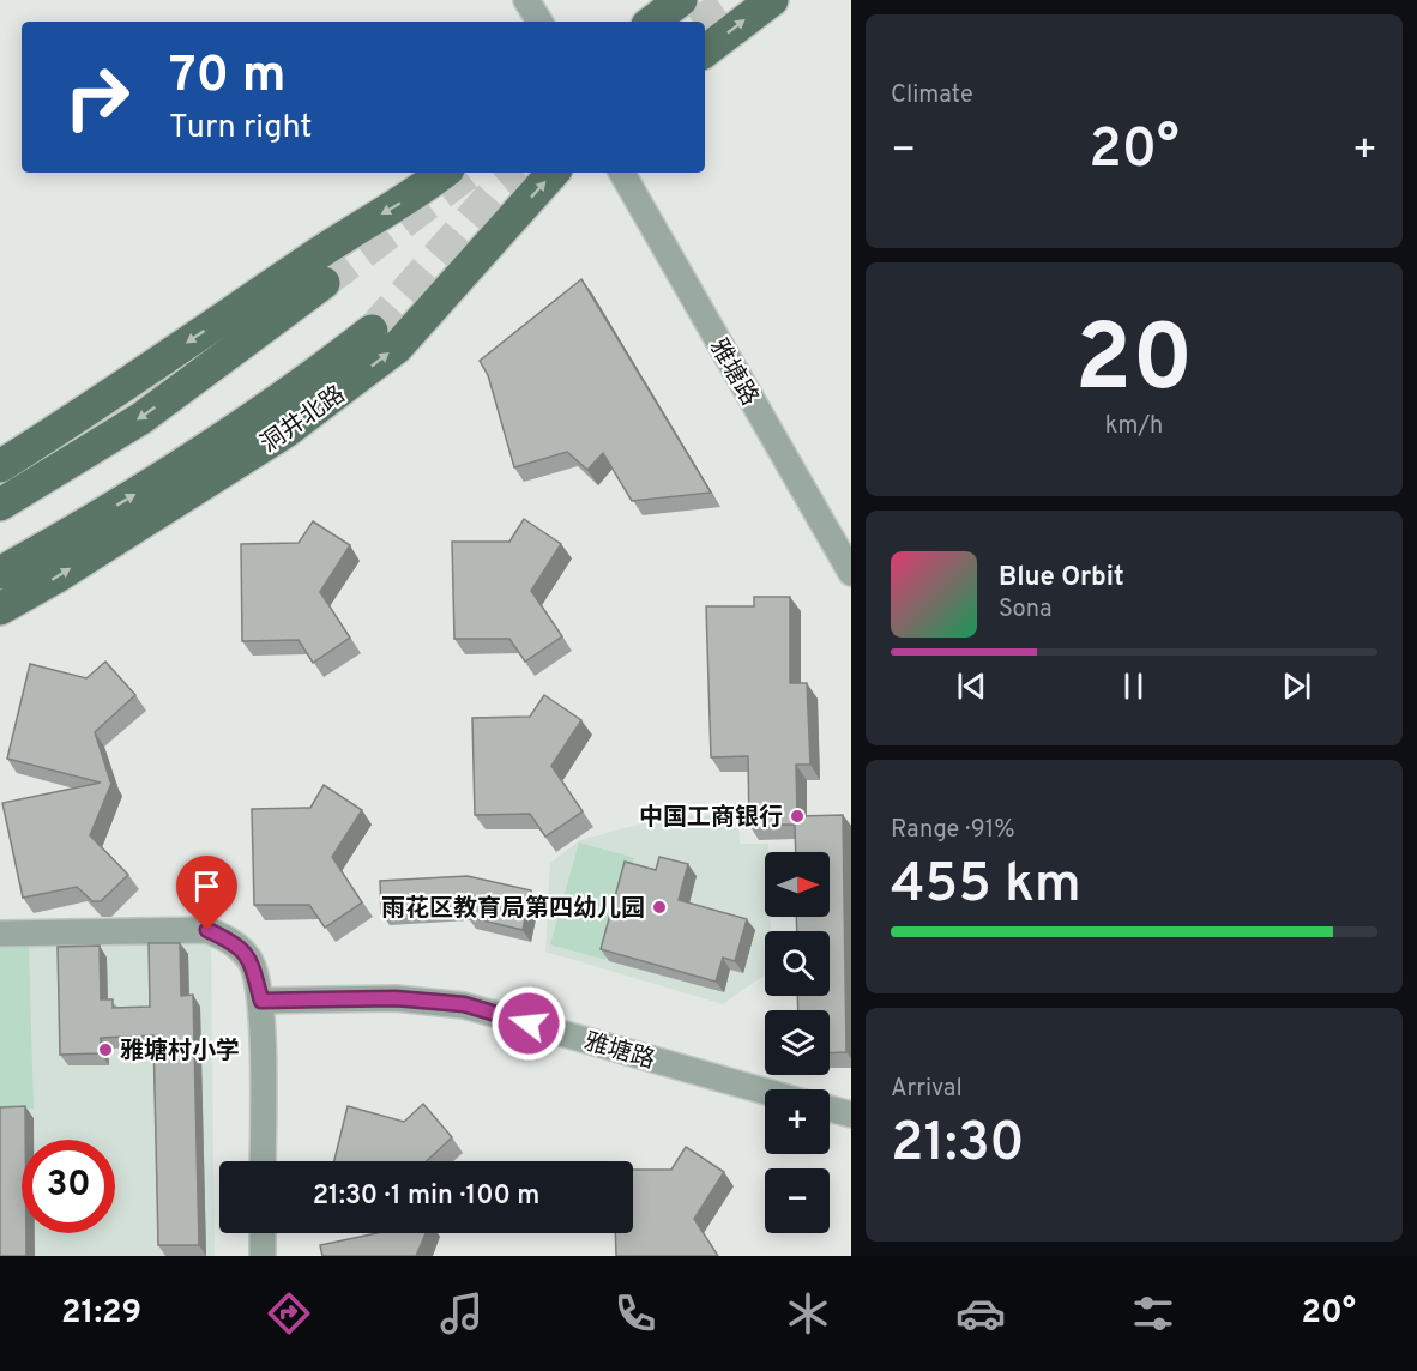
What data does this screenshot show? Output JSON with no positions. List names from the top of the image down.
{
  "streets": {
    "main road": ["洞井北路"],
    "street": ["雅塘路"]
  },
  "places": ["中国工商银行", "雨花区教育局第四幼儿园", "雅塘村小学"],
  "north": "right",
  "page": {
    "tile": [
      "Climate",
      ["20", "km/h"],
      ["Range · 91%", "455 km"],
      ["Arrival", "21:30"]
    ],
    "turn": ["70 m", "Turn right"],
    "heat": ["−", "20°", "+"],
    "song": ["Blue Orbit", "Sona"],
    "map_buttons": ["+", "−"],
    "limit": "30",
    "trip": "21:30 · 1 min · 100 m",
    "tabs": ["21:29", "20°"]
  }
}
